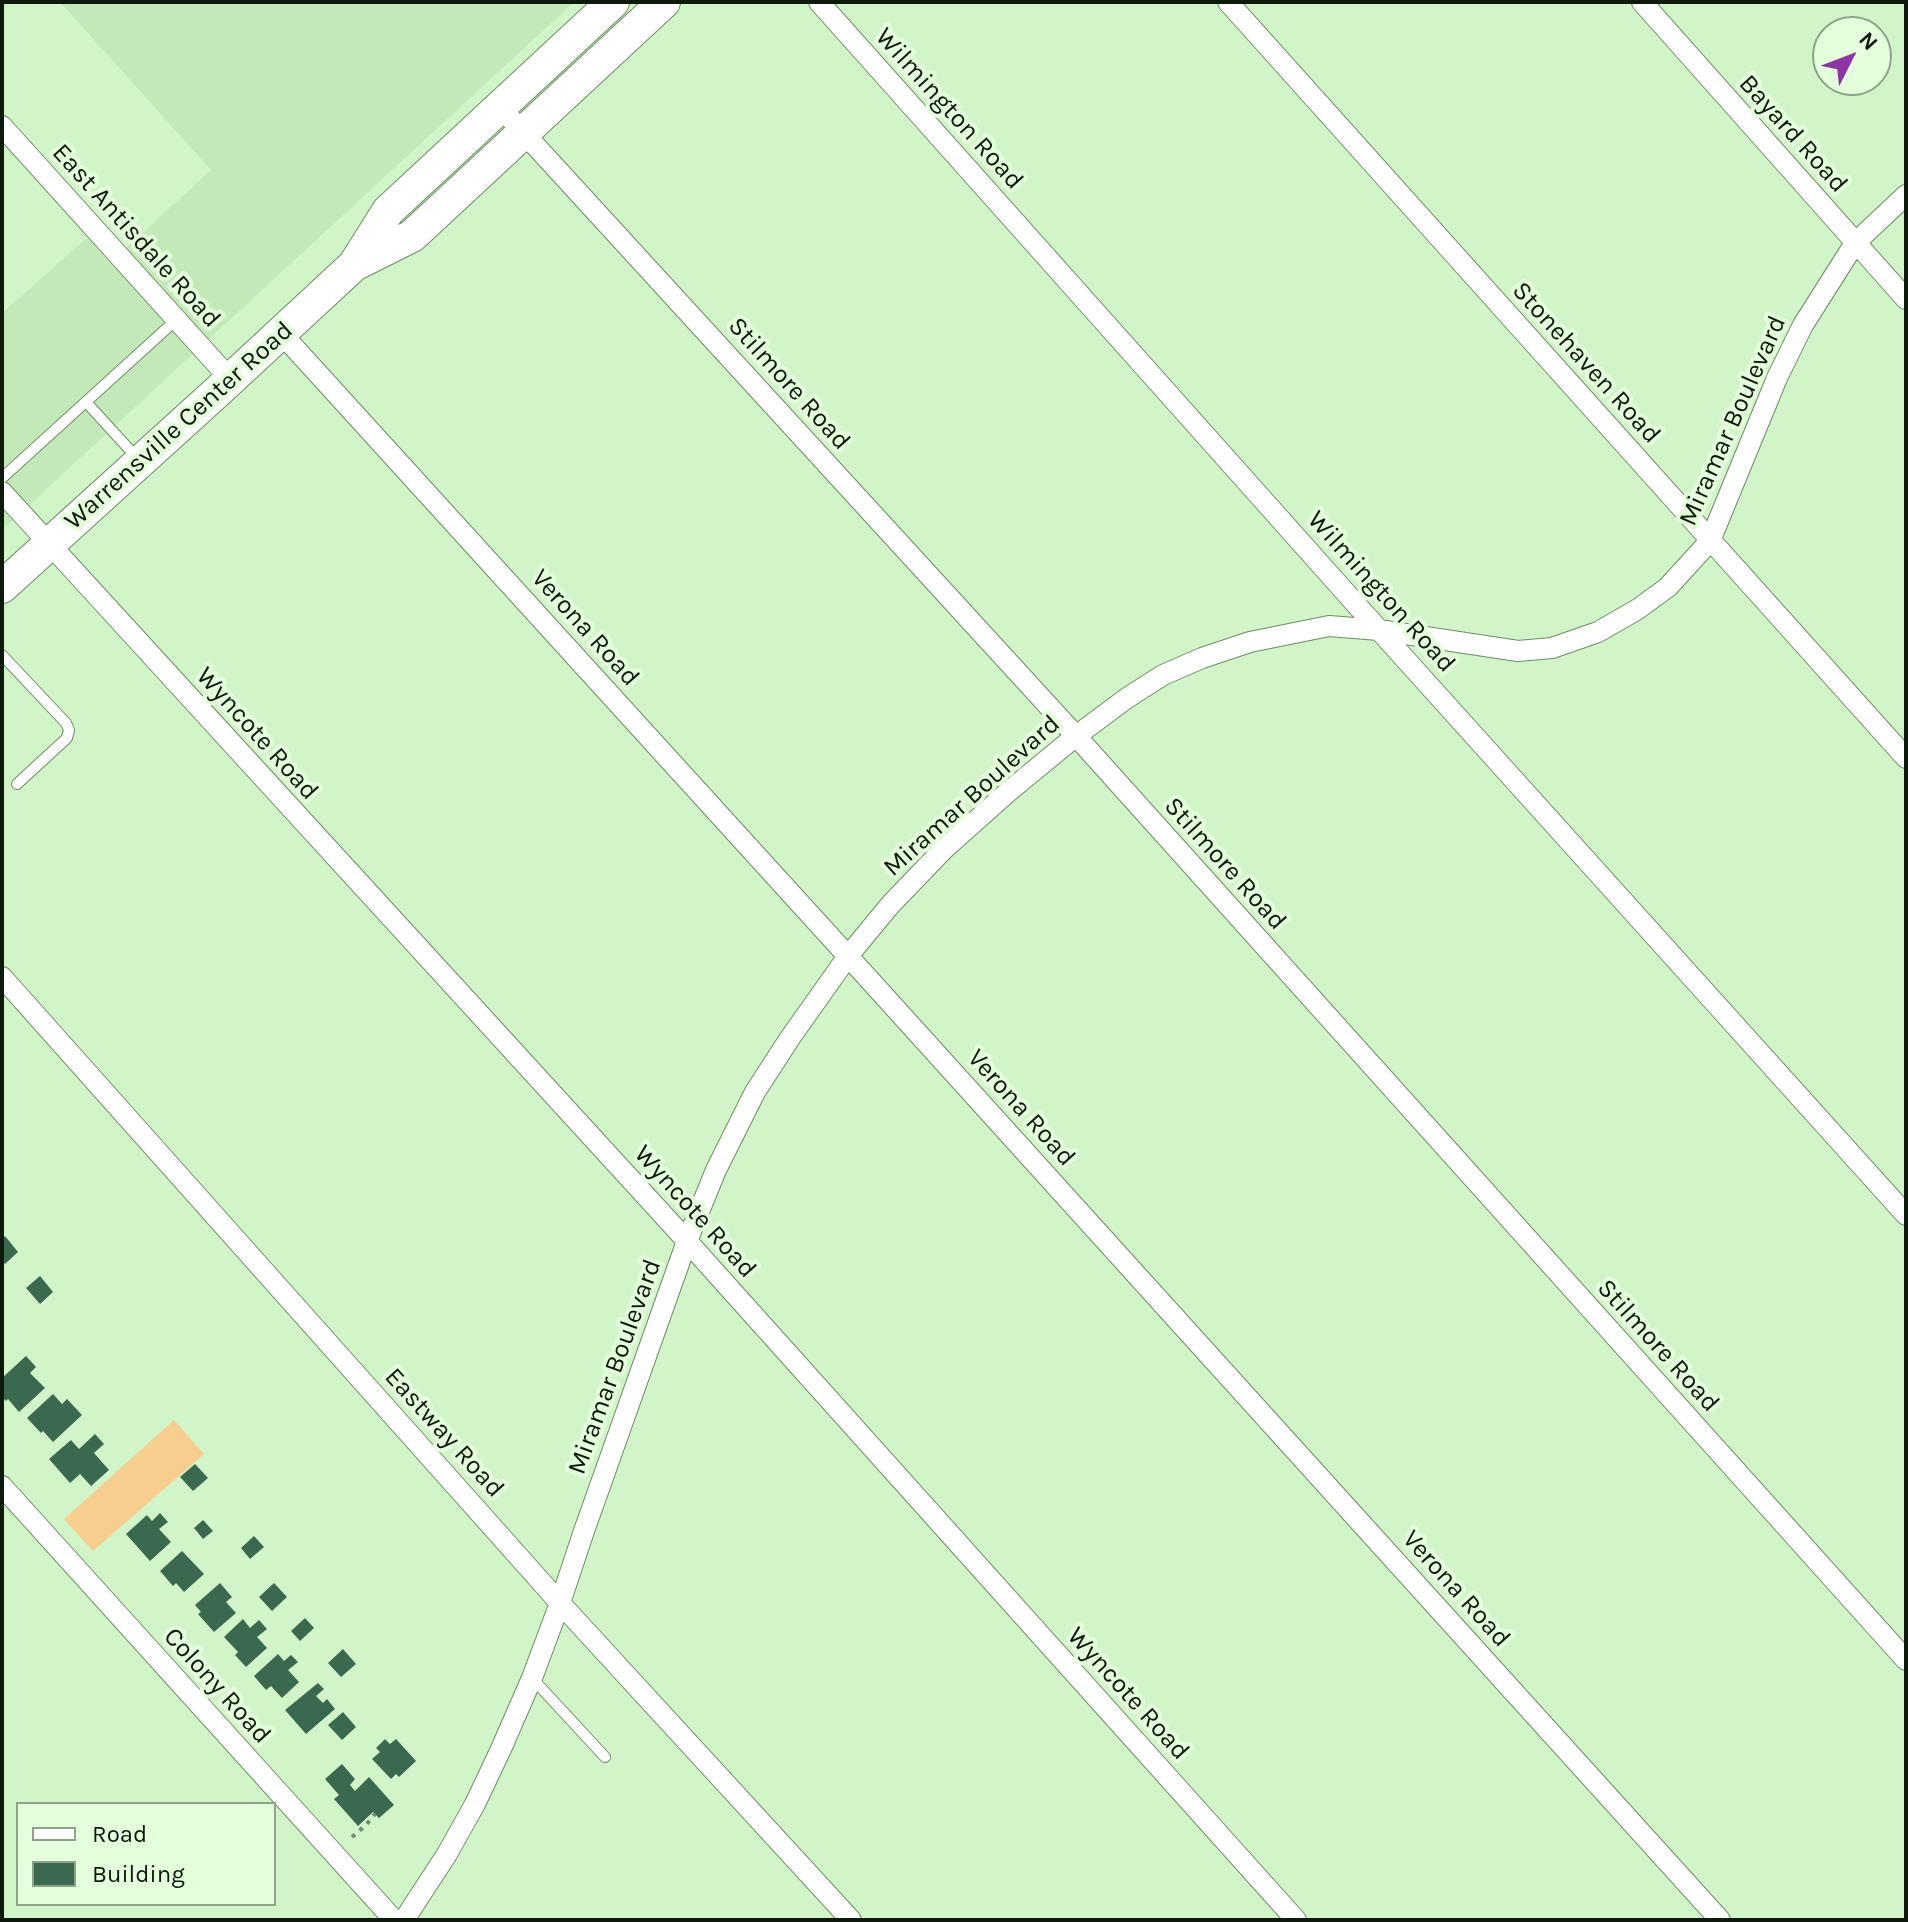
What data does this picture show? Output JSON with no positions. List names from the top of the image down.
{
  "streets": {
    "main road": ["Warrensville Center Road"],
    "street": [
      "Wilmington Road",
      "Bayard Road",
      "East Antisdale Road",
      "Stonehaven Road",
      "Stilmore Road",
      "Miramar Boulevard",
      "Verona Road",
      "Wyncote Road",
      "Eastway Road",
      "Colony Road"
    ]
  },
  "crossings": [
    ["Wilmington Road", "Miramar Boulevard"],
    ["Bayard Road", "Miramar Boulevard"],
    ["East Antisdale Road", "Warrensville Center Road"],
    ["Stonehaven Road", "Miramar Boulevard"],
    ["Stilmore Road", "Miramar Boulevard"],
    ["Stilmore Road", "Warrensville Center Road"],
    ["Miramar Boulevard", "Verona Road"],
    ["Miramar Boulevard", "Wyncote Road"],
    ["Miramar Boulevard", "Eastway Road"],
    ["Warrensville Center Road", "Verona Road"],
    ["Warrensville Center Road", "Wyncote Road"]
  ],
  "legend": ["Road", "Building"],
  "north": "top right"
}
